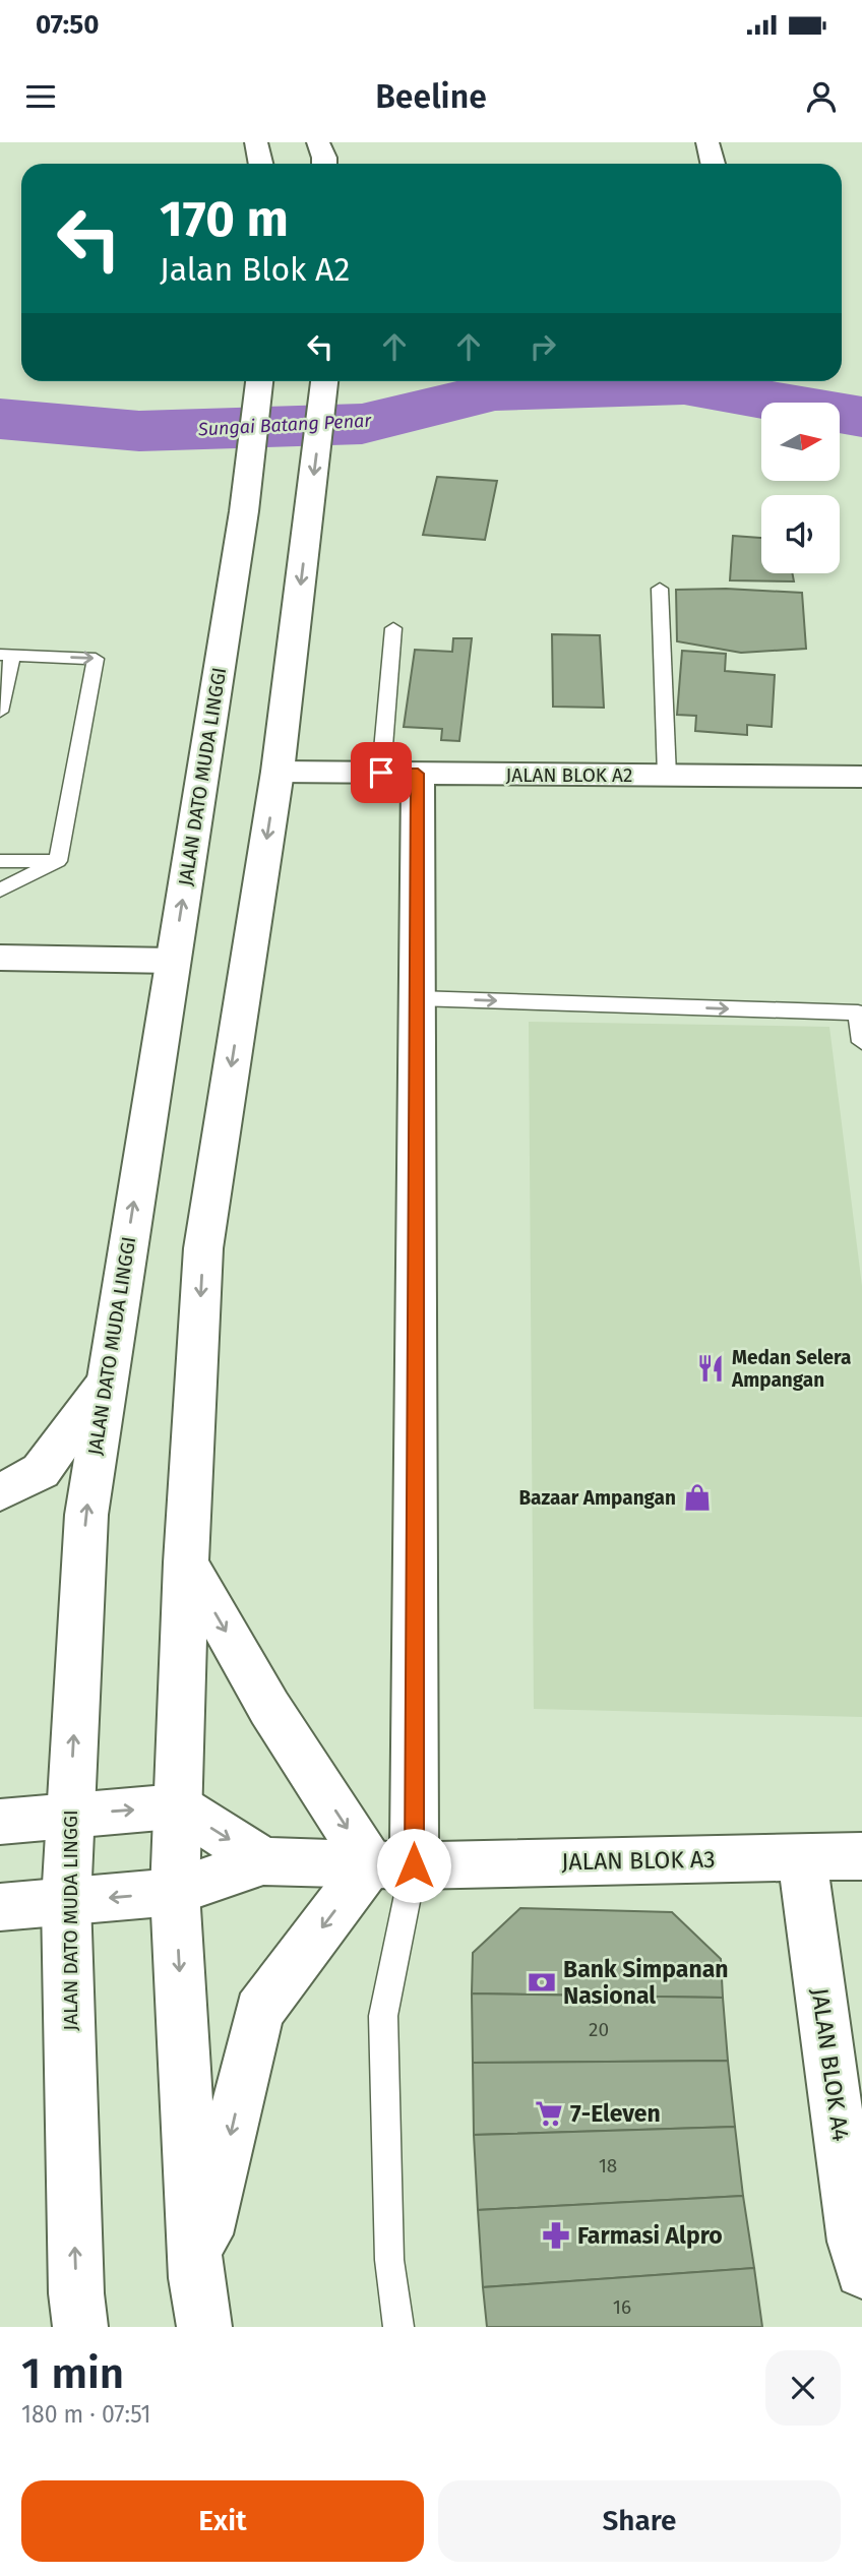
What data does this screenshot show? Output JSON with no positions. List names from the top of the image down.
{
  "streets": {
    "main road": [
      "JALAN BLOK A2",
      "JALAN DATO MUDA LINGGI",
      "JALAN BLOK A3",
      "JALAN BLOK A4"
    ]
  },
  "crossings": [
    ["JALAN BLOK A3", "JALAN BLOK A4"]
  ],
  "water": ["Sungai Batang Penar"],
  "places": {
    "restaurant": ["Medan Selera Ampangan"],
    "shop": ["Bazaar Ampangan"],
    "bank": ["Bank Simpanan Nasional"],
    "supermarket": ["7-Eleven"],
    "pharmacy": ["Farmasi Alpro"]
  },
  "house_numbers": ["20", "18", "16"],
  "north": "right",
  "page": {
    "status": "07:50",
    "header": "Beeline",
    "turn": ["170 m", "Jalan Blok A2"],
    "heading": ["1 min", "180 m · 07:51"],
    "buttons": ["Exit", "Share"]
  }
}
